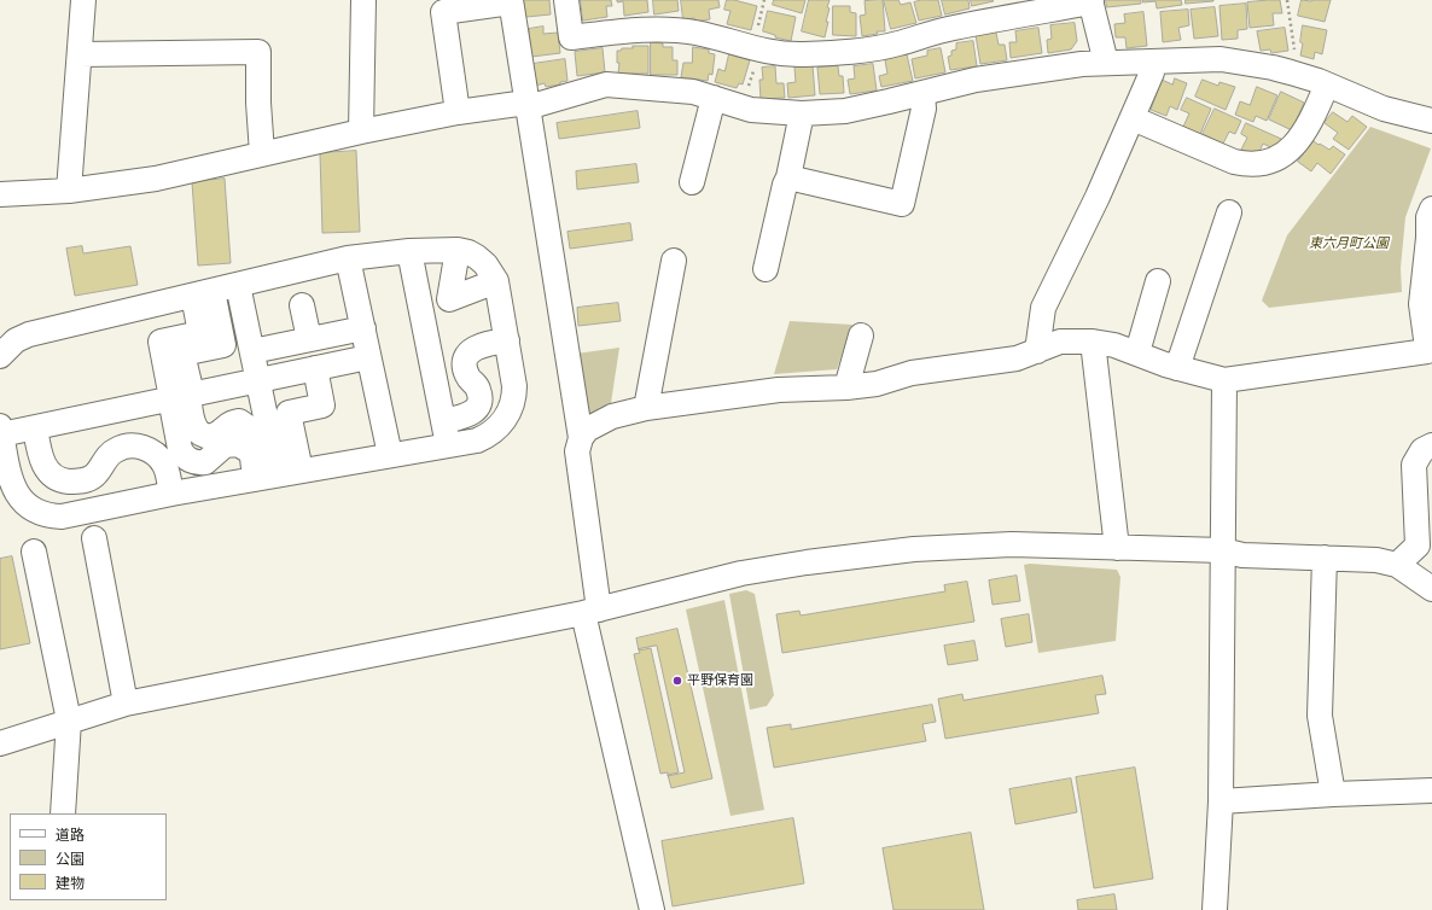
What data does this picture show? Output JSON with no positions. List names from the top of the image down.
{
  "parks": ["東六月町公園"],
  "places": ["平野保育園"],
  "legend": ["道路", "公園", "建物"]
}
